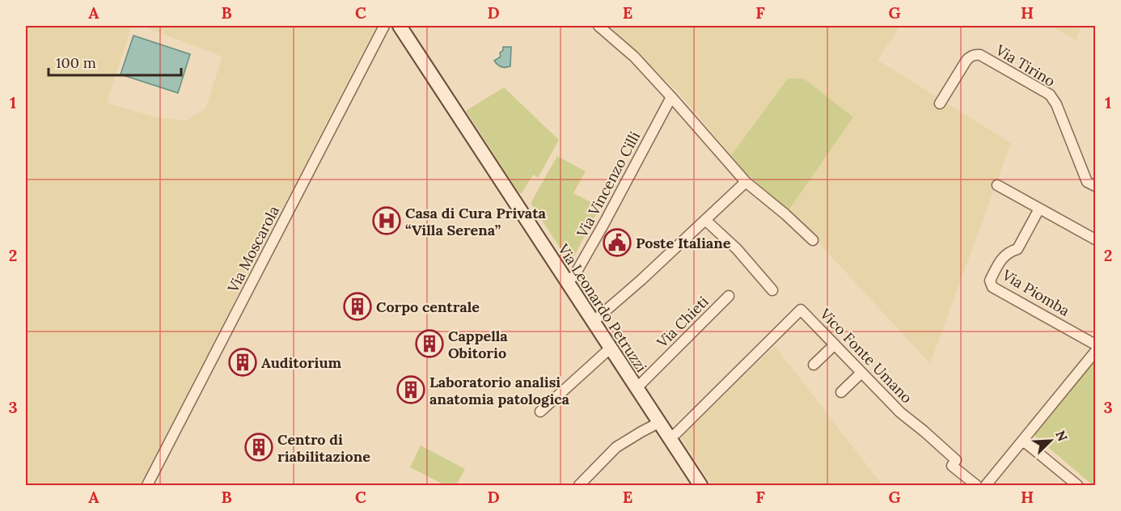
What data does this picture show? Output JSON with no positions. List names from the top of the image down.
{
  "streets": {
    "main road": ["Via Leonardo Petruzzi"],
    "street": [
      "Via Tirino",
      "Via Vincenzo Cilli",
      "Via Moscarola",
      "Via Piomba",
      "Via Chieti",
      "Vico Fonte Umano"
    ]
  },
  "crossings": [
    ["Via Vincenzo Cilli", "Via Leonardo Petruzzi"],
    ["Via Leonardo Petruzzi", "Via Chieti"],
    ["Via Leonardo Petruzzi", "Vico Fonte Umano"]
  ],
  "places": {
    "hospital": ["Casa di Cura Privata “Villa Serena”"],
    "public building": ["Poste Italiane"],
    "building": [
      "Corpo centrale",
      "Cappella Obitorio",
      "Auditorium",
      "Laboratorio analisi anatomia patologica",
      "Centro di riabilitazione"
    ]
  },
  "scale_bar": "100 m",
  "north": "top right",
  "grid": {
    "columns": [
      "A",
      "B",
      "C",
      "D",
      "E",
      "F",
      "G",
      "H"
    ],
    "rows": ["1", "2", "3"]
  }
}
